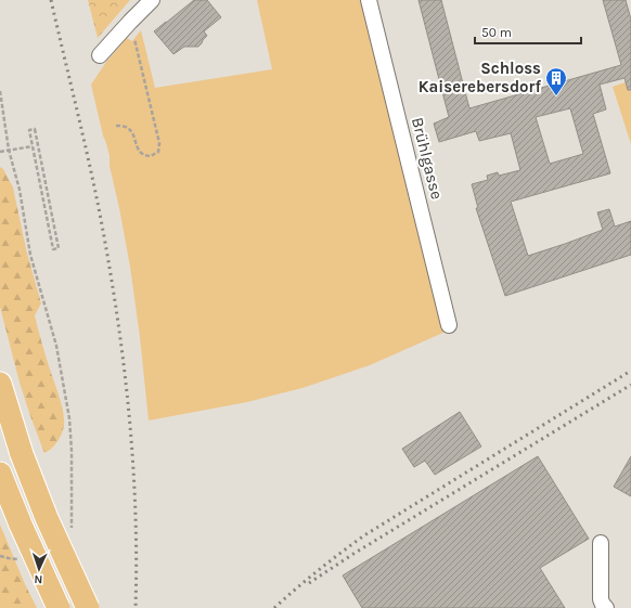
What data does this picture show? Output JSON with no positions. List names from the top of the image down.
{
  "streets": {
    "street": ["Brühlgasse"]
  },
  "places": {
    "building": ["Schloss Kaiserebersdorf"]
  },
  "scale_bar": "50 m",
  "north": "bottom"
}
